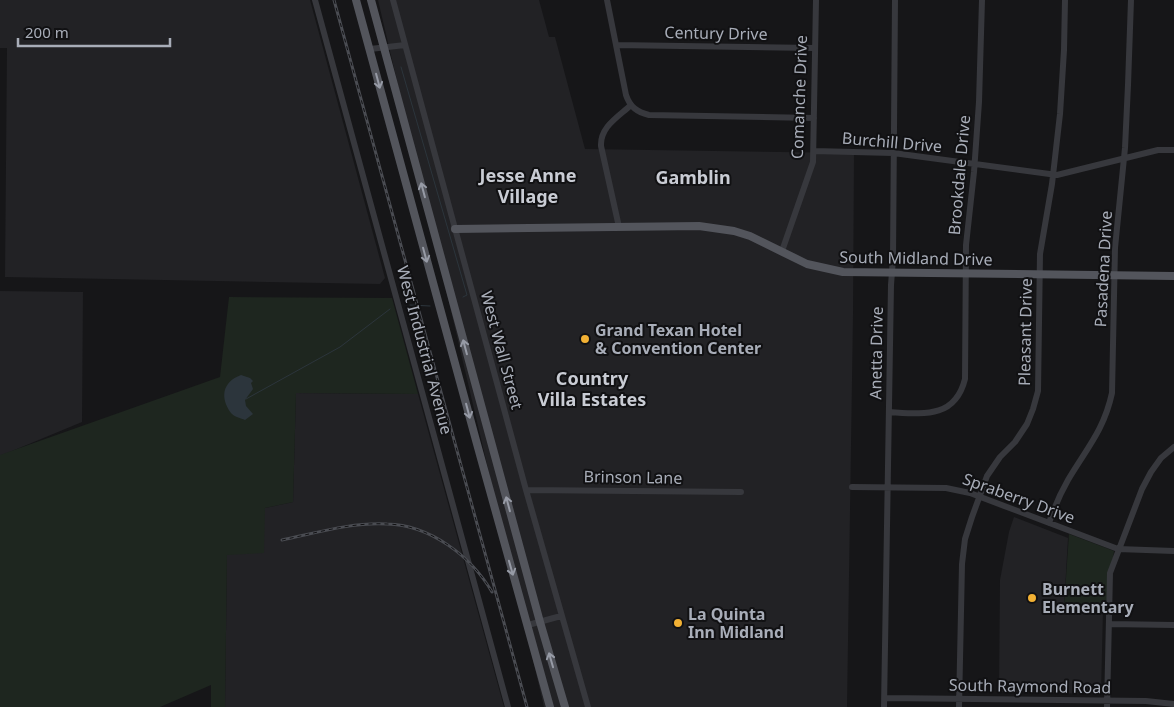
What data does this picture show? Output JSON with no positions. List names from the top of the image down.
{
  "streets": {
    "main road": ["South Midland Drive"],
    "street": [
      "Century Drive",
      "Comanche Drive",
      "Burchill Drive",
      "Brookdale Drive",
      "Pasadena Drive",
      "Pleasant Drive",
      "West Industrial Avenue",
      "West Wall Street",
      "Anetta Drive",
      "Brinson Lane",
      "Spraberry Drive",
      "South Raymond Road"
    ]
  },
  "crossings": [
    ["Century Drive", "Comanche Drive"],
    ["Comanche Drive", "Burchill Drive"],
    ["Comanche Drive", "South Midland Drive"],
    ["Burchill Drive", "Brookdale Drive"],
    ["Burchill Drive", "Pasadena Drive"],
    ["Burchill Drive", "Pleasant Drive"],
    ["Burchill Drive", "Anetta Drive"],
    ["Brookdale Drive", "South Midland Drive"],
    ["Brookdale Drive", "Anetta Drive"],
    ["South Midland Drive", "Pasadena Drive"],
    ["South Midland Drive", "Pleasant Drive"],
    ["South Midland Drive", "West Wall Street"],
    ["South Midland Drive", "Anetta Drive"],
    ["Pasadena Drive", "Spraberry Drive"],
    ["Pleasant Drive", "Spraberry Drive"],
    ["Pleasant Drive", "South Raymond Road"],
    ["West Wall Street", "Brinson Lane"],
    ["Anetta Drive", "Spraberry Drive"],
    ["Anetta Drive", "South Raymond Road"]
  ],
  "districts": ["Jesse Anne Village", "Gamblin", "Country Villa Estates"],
  "places": ["Grand Texan Hotel & Convention Center", "Burnett Elementary", "La Quinta Inn Midland"],
  "scale_bar": "200 m"
}
